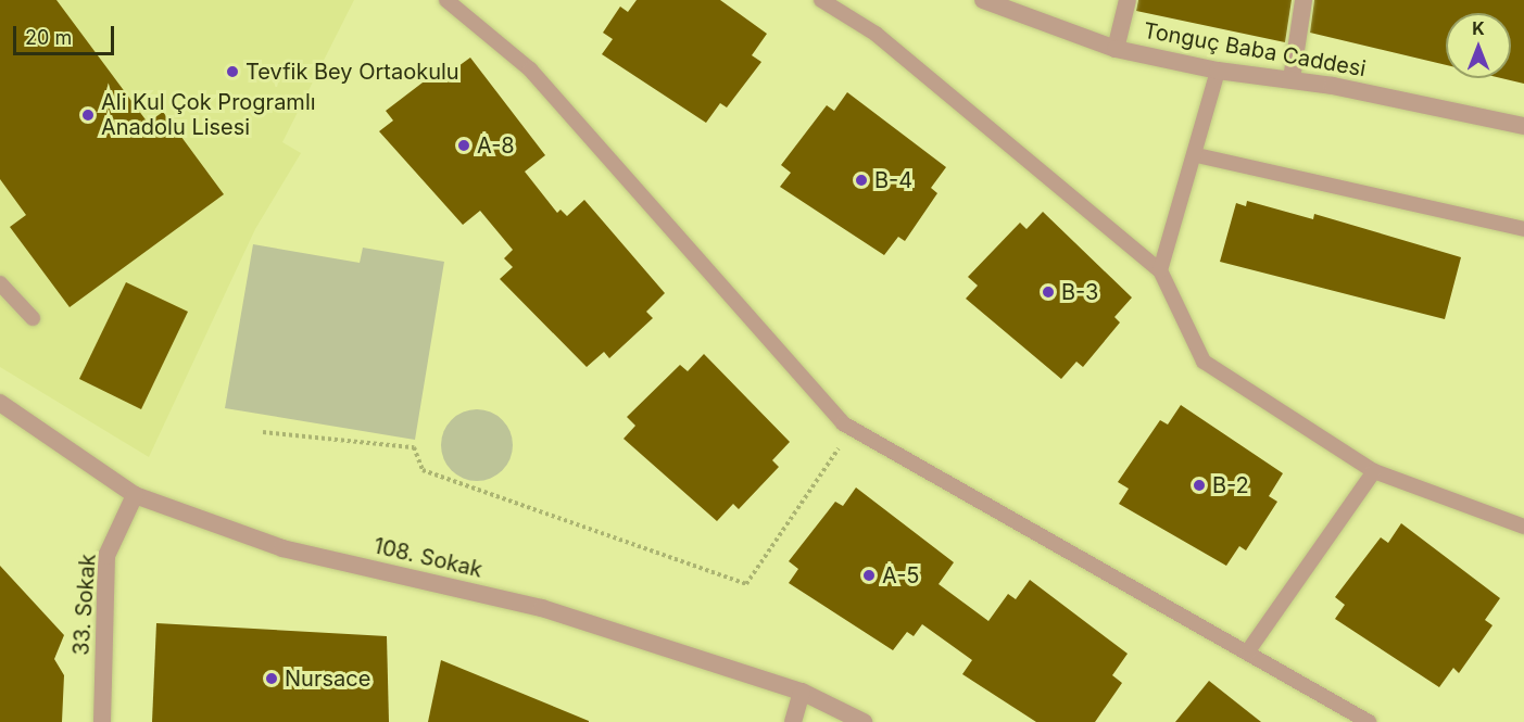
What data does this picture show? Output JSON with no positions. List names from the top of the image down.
{
  "streets": {
    "street": ["Tonguç Baba Caddesi", "108. Sokak", "33. Sokak"]
  },
  "crossings": [
    ["108. Sokak", "33. Sokak"]
  ],
  "places": [
    "Tevfik Bey Ortaokulu",
    "Ali Kul Çok Programlı Anadolu Lisesi",
    "A-8",
    "B-4",
    "B-3",
    "B-2",
    "A-5",
    "Nursace"
  ],
  "scale_bar": "20 m",
  "north": "top"
}
